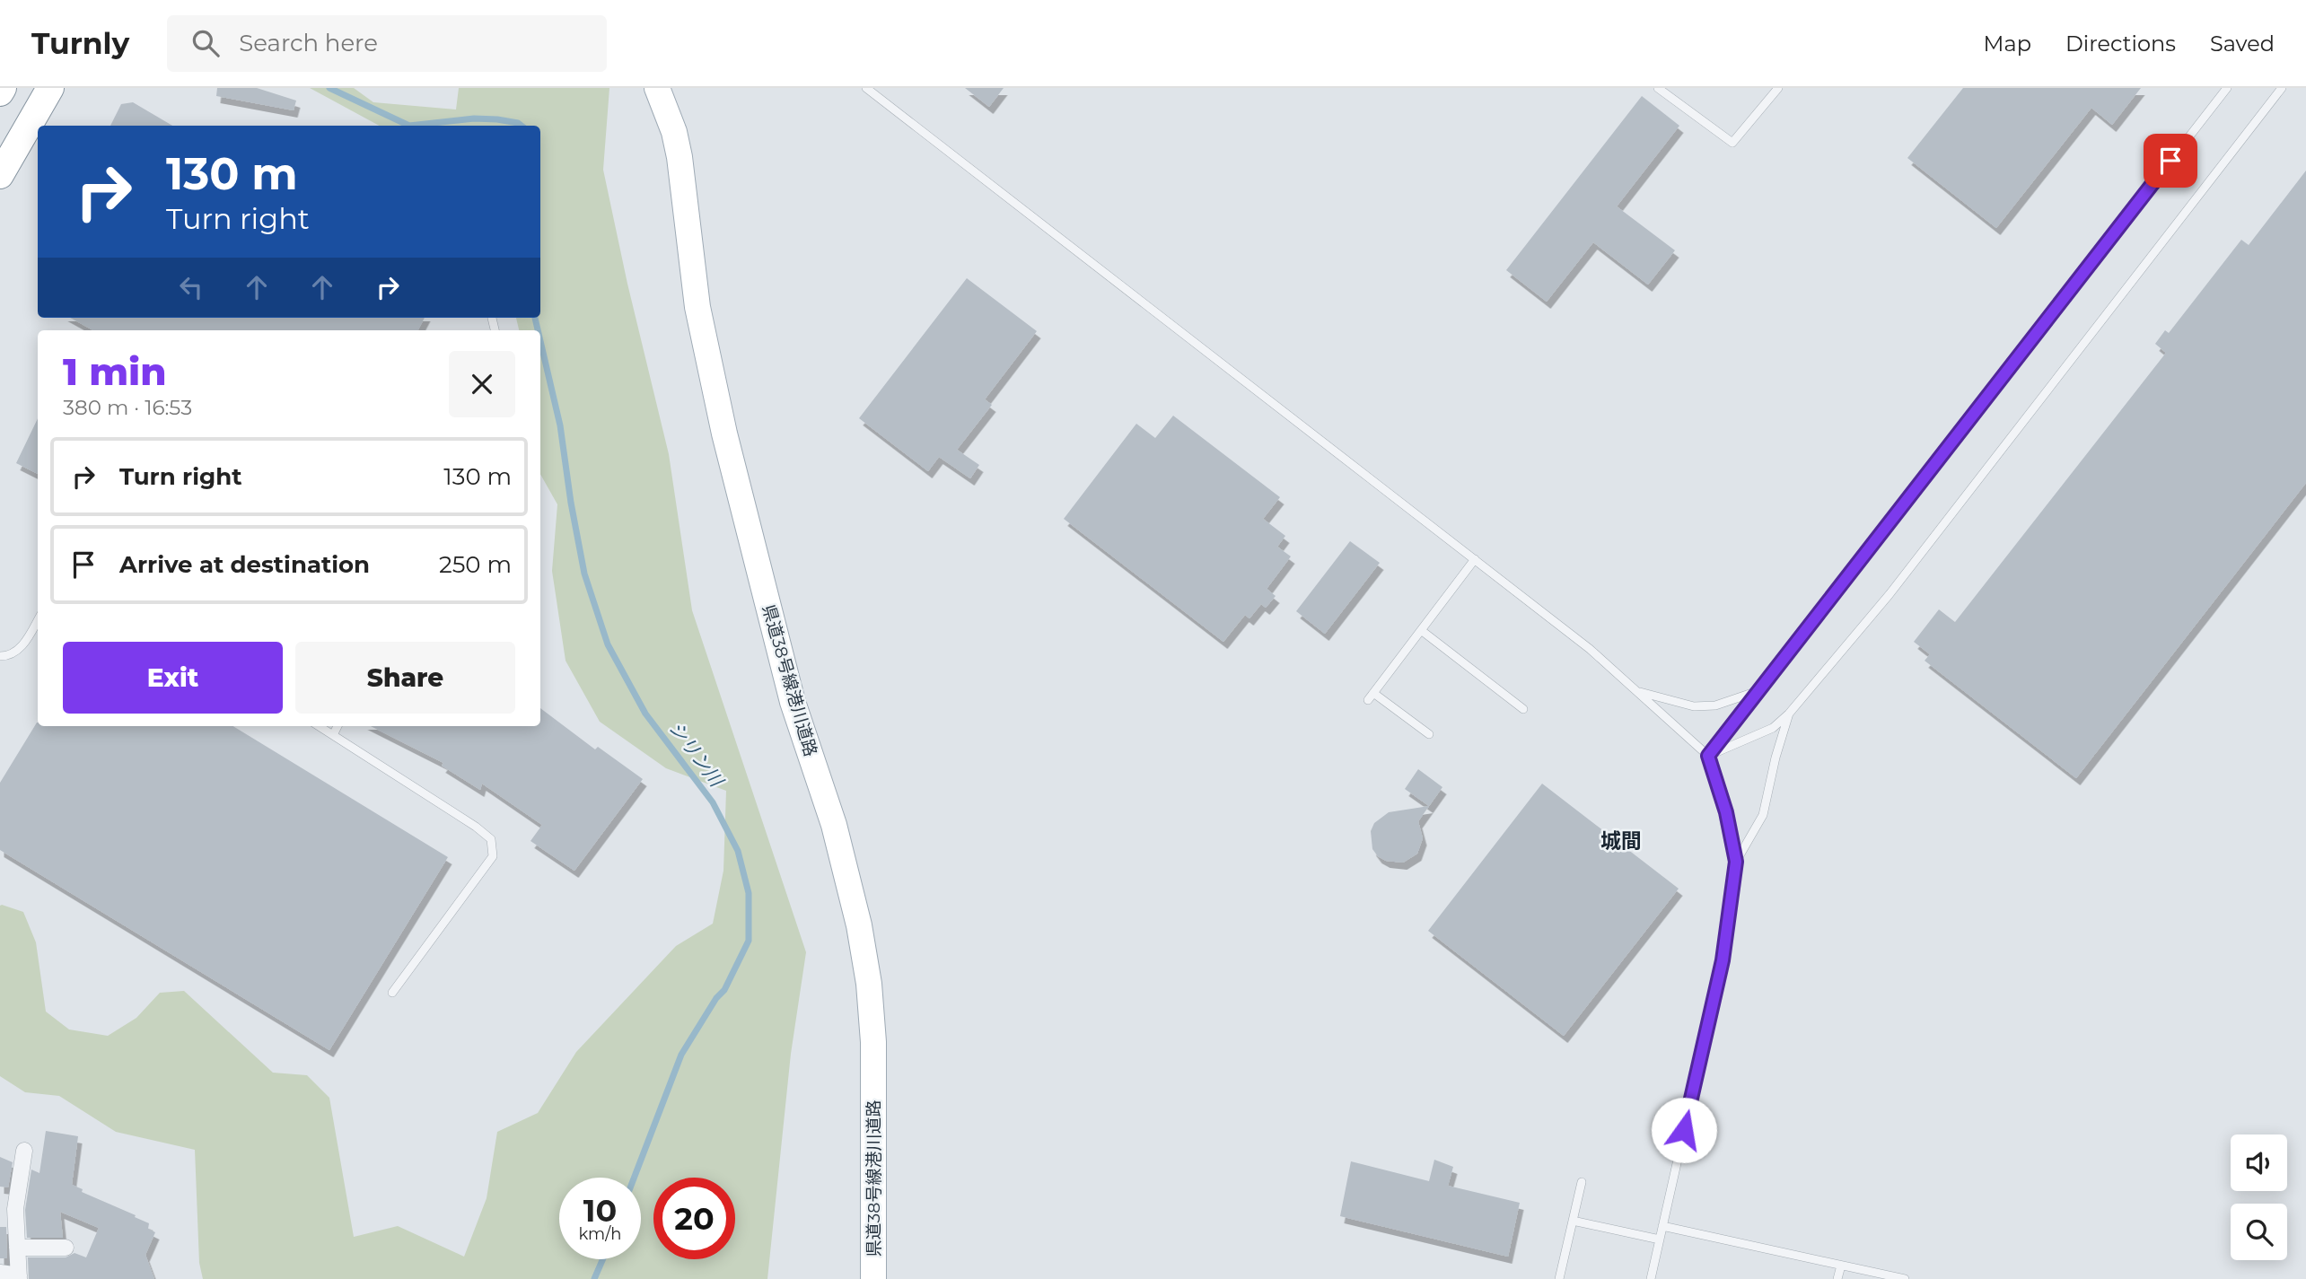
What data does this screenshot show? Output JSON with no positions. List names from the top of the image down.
{
  "streets": {
    "main road": ["県道38号線港川道路"]
  },
  "districts": ["城間"],
  "water": ["シリン川"],
  "page": {
    "header": "Turnly",
    "search": "Search here",
    "nav": ["Map", "Directions", "Saved"],
    "turn": ["130 m", "Turn right"],
    "heading": ["1 min", "380 m · 16:53"],
    "list": [
      {
        "name": "Turn right",
        "value": "130 m"
      },
      {
        "name": "Arrive at destination",
        "value": "250 m"
      }
    ],
    "buttons": ["Exit", "Share"],
    "speed": "10 km/h",
    "limit": "20"
  }
}
